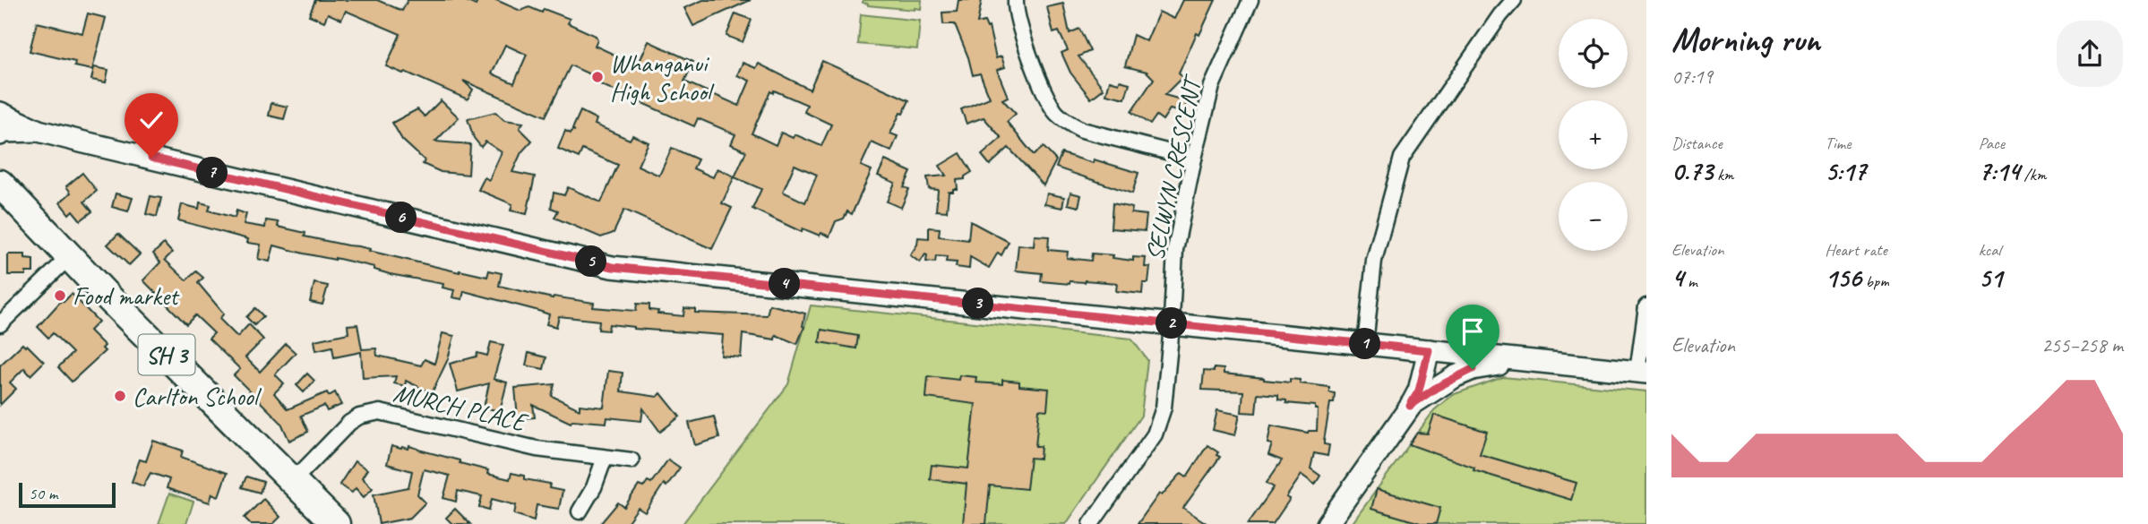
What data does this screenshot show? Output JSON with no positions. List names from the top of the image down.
{
  "streets": {
    "highway": ["SH 3"],
    "street": ["SELWYN CRESCENT", "MURCH PLACE"]
  },
  "crossings": [
    ["SH 3", "MURCH PLACE"]
  ],
  "places": ["Whanganui High School", "Food market", "Carlton School"],
  "scale_bar": "50 m",
  "page": {
    "heading": ["Morning run", "07:19"],
    "map_buttons": ["+", "−"],
    "stats": [
      ["Distance", "0.73 km"],
      ["Time", "5:17"],
      ["Pace", "7:14 /km"],
      ["Elevation", "4 m"],
      ["Heart rate", "156 bpm"],
      ["kcal", "51"]
    ],
    "pins": [
      "7",
      "6",
      "5",
      "4",
      "3",
      "2",
      "1"
    ],
    "chart": ["Elevation", "255–258 m"],
    "scale": "50 m"
  }
}
